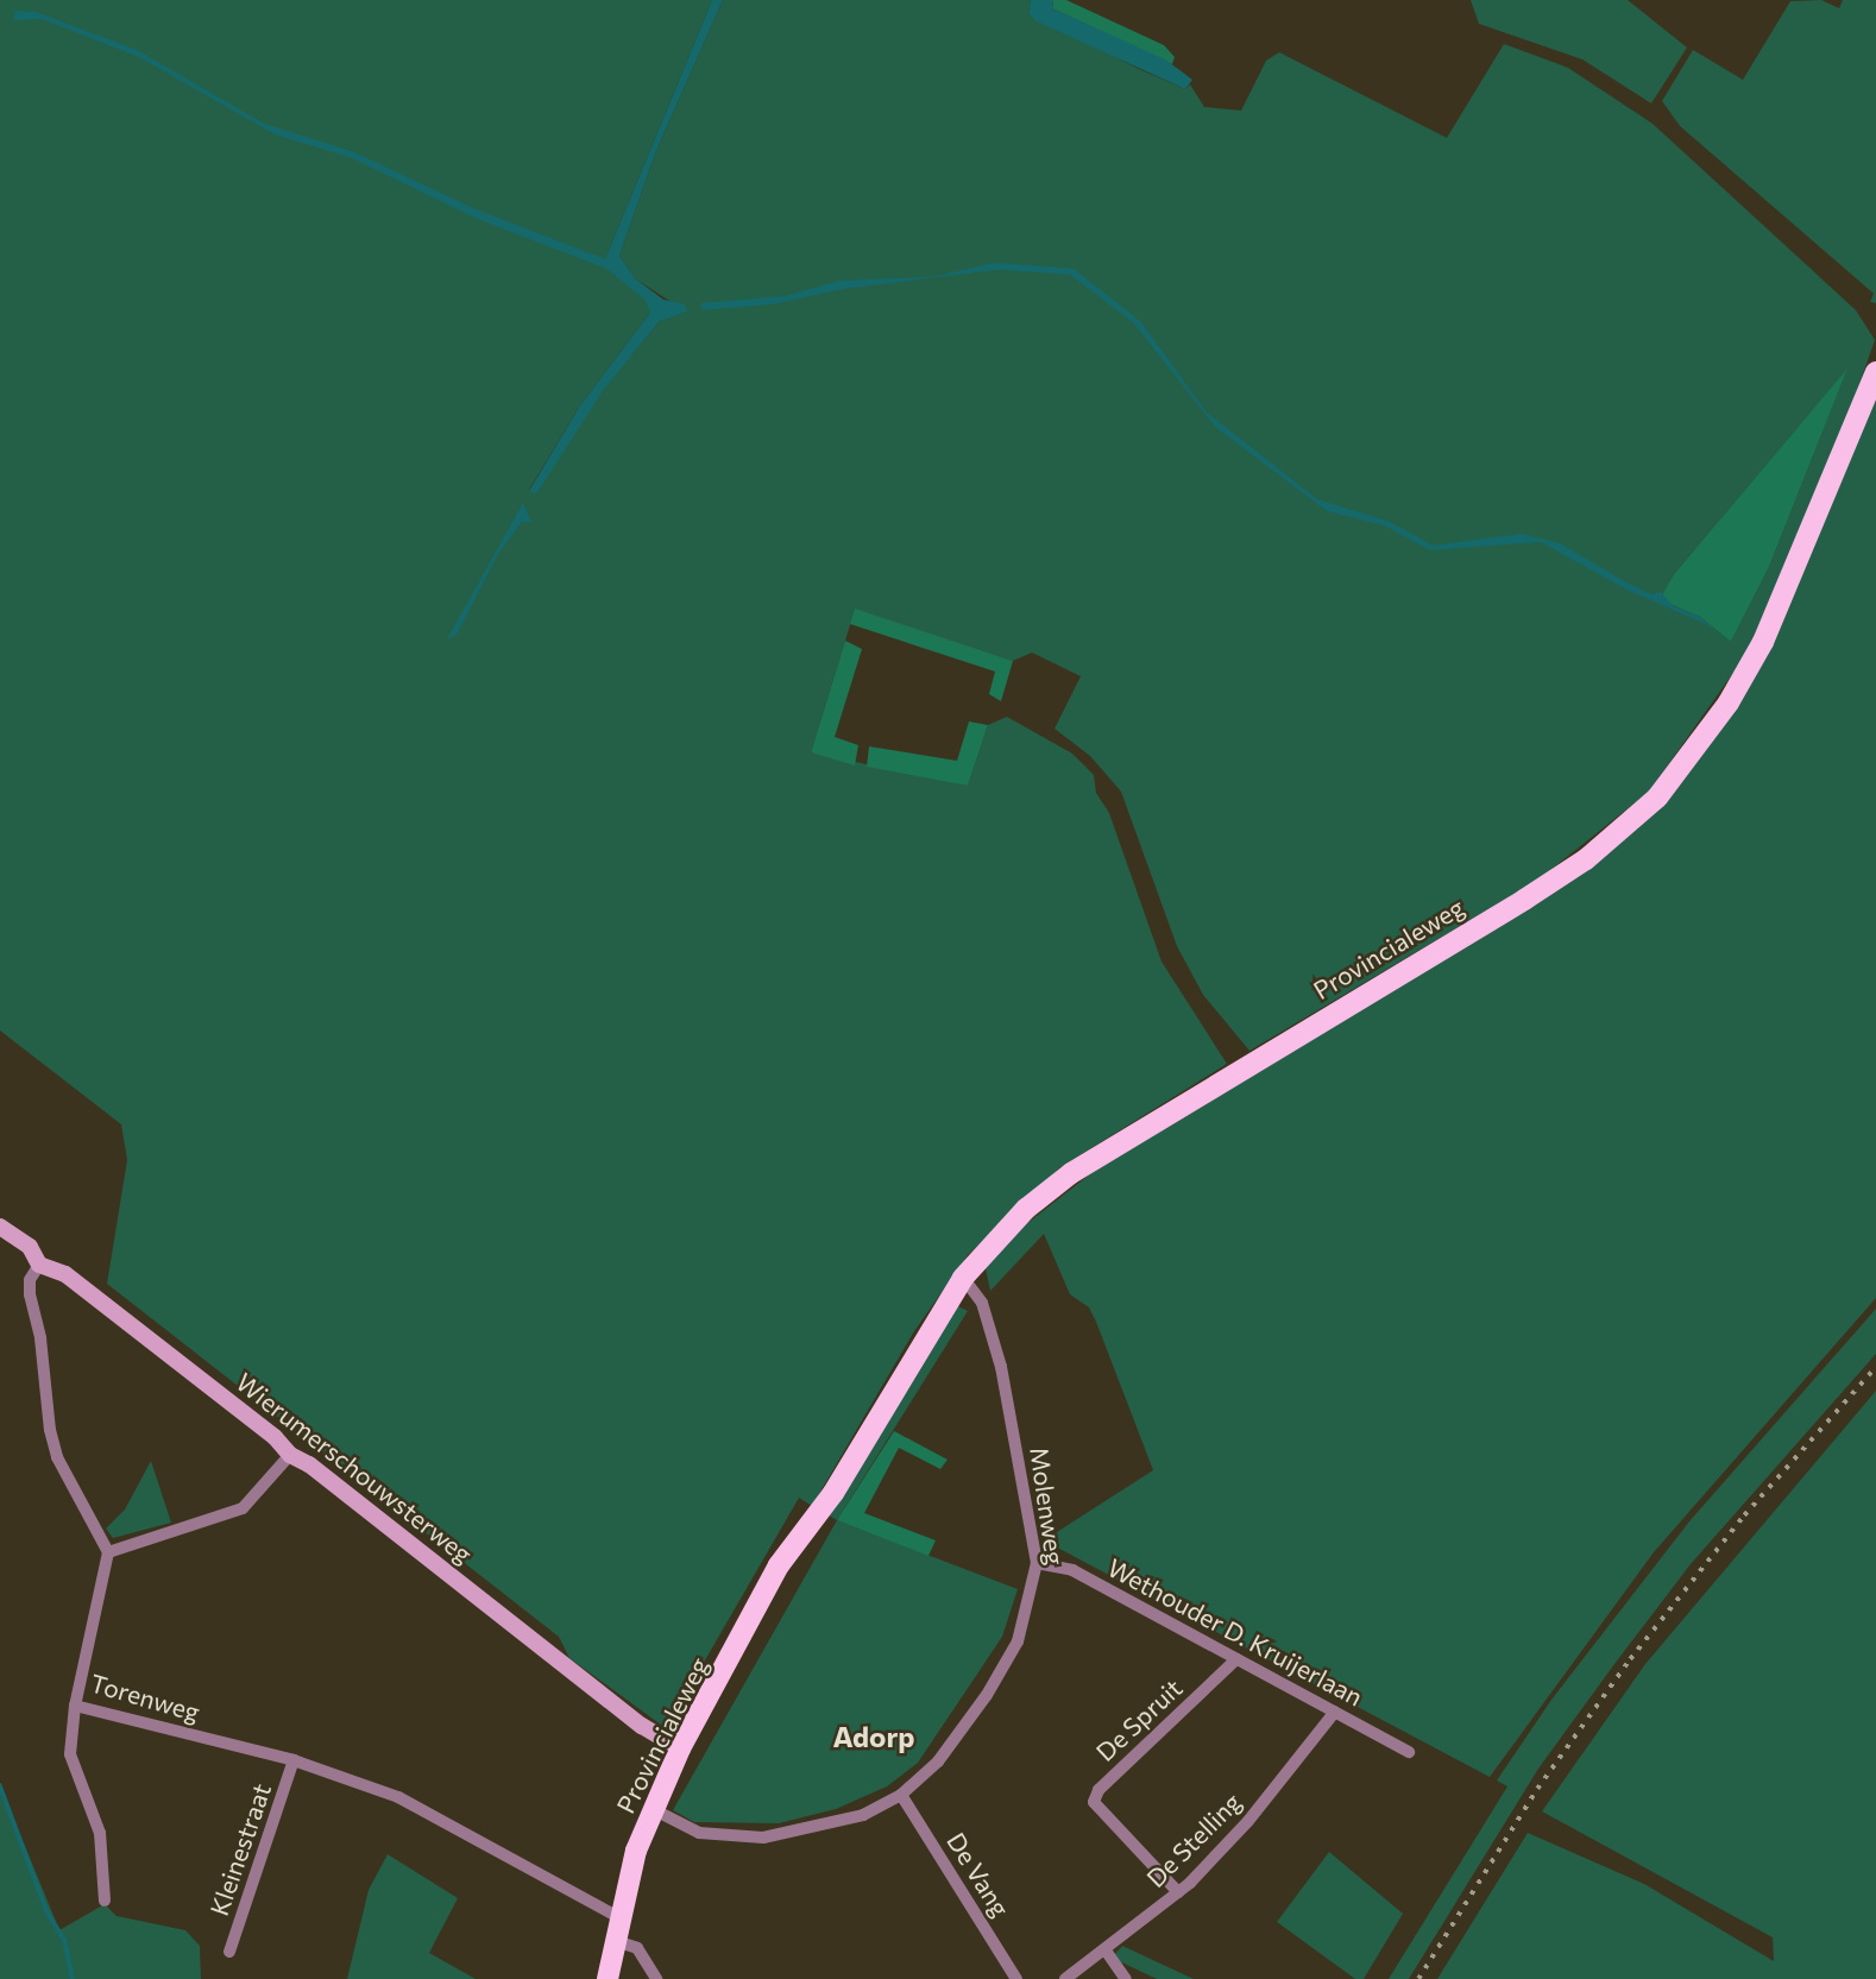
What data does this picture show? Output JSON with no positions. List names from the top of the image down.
{
  "streets": {
    "main road": ["Provincialeweg"],
    "street": [
      "Wierumerschouwsterweg",
      "Molenweg",
      "Wethouder D. Kruijerlaan",
      "Torenweg",
      "De Spruit",
      "De Stelling",
      "Kleinestraat",
      "De Vang"
    ]
  },
  "crossings": [
    ["Provincialeweg", "Wierumerschouwsterweg"],
    ["Provincialeweg", "Molenweg"],
    ["Provincialeweg", "Torenweg"],
    ["Molenweg", "Wethouder D. Kruijerlaan"],
    ["Molenweg", "De Vang"],
    ["Wethouder D. Kruijerlaan", "De Spruit"],
    ["Wethouder D. Kruijerlaan", "De Stelling"],
    ["Torenweg", "Kleinestraat"],
    ["De Spruit", "De Stelling"]
  ],
  "districts": ["Adorp"]
}
